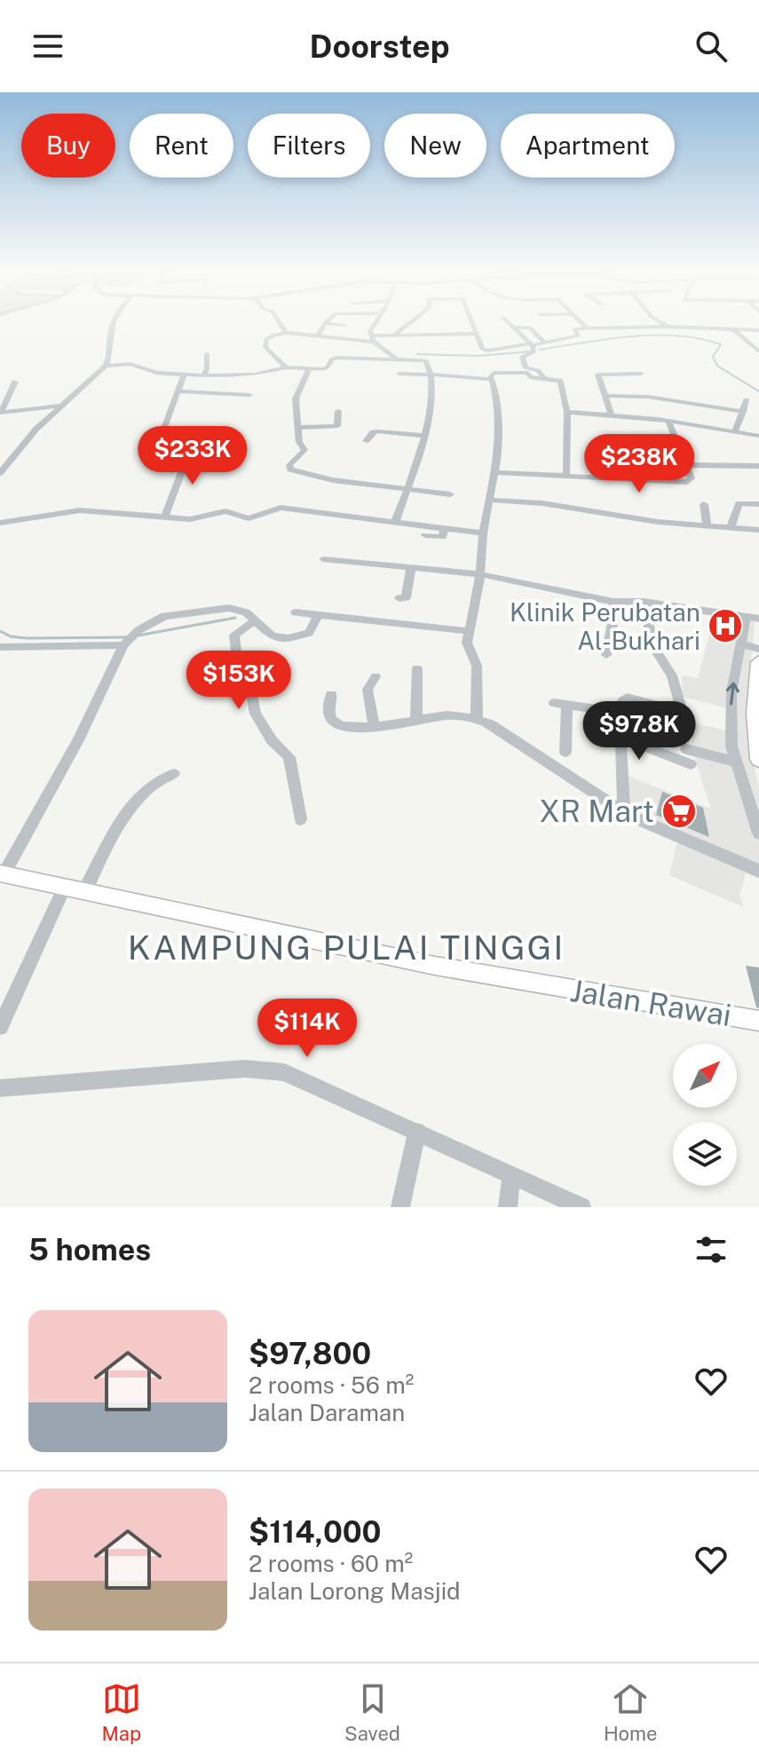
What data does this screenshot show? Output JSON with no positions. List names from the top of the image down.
{
  "streets": {
    "main road": ["Jalan Rawai"]
  },
  "districts": ["KAMPUNG PULAI TINGGI"],
  "places": {
    "hospital": ["Klinik Perubatan Al-Bukhari"],
    "supermarket": ["XR Mart"]
  },
  "north": "top right",
  "page": {
    "header": "Doorstep",
    "chip": [
      "Buy",
      "Rent",
      "Filters",
      "New",
      "Apartment"
    ],
    "price": [
      "$233K",
      "$238K",
      "$153K",
      "$97.8K",
      "$114K"
    ],
    "heading": "5 homes",
    "list": [
      {
        "name": "$97,800",
        "note": "2 rooms · 56 m² · Jalan Daraman"
      },
      {
        "name": "$114,000",
        "note": "2 rooms · 60 m² · Jalan Lorong Masjid"
      }
    ],
    "tabs": ["Map", "Saved", "Home"]
  }
}
